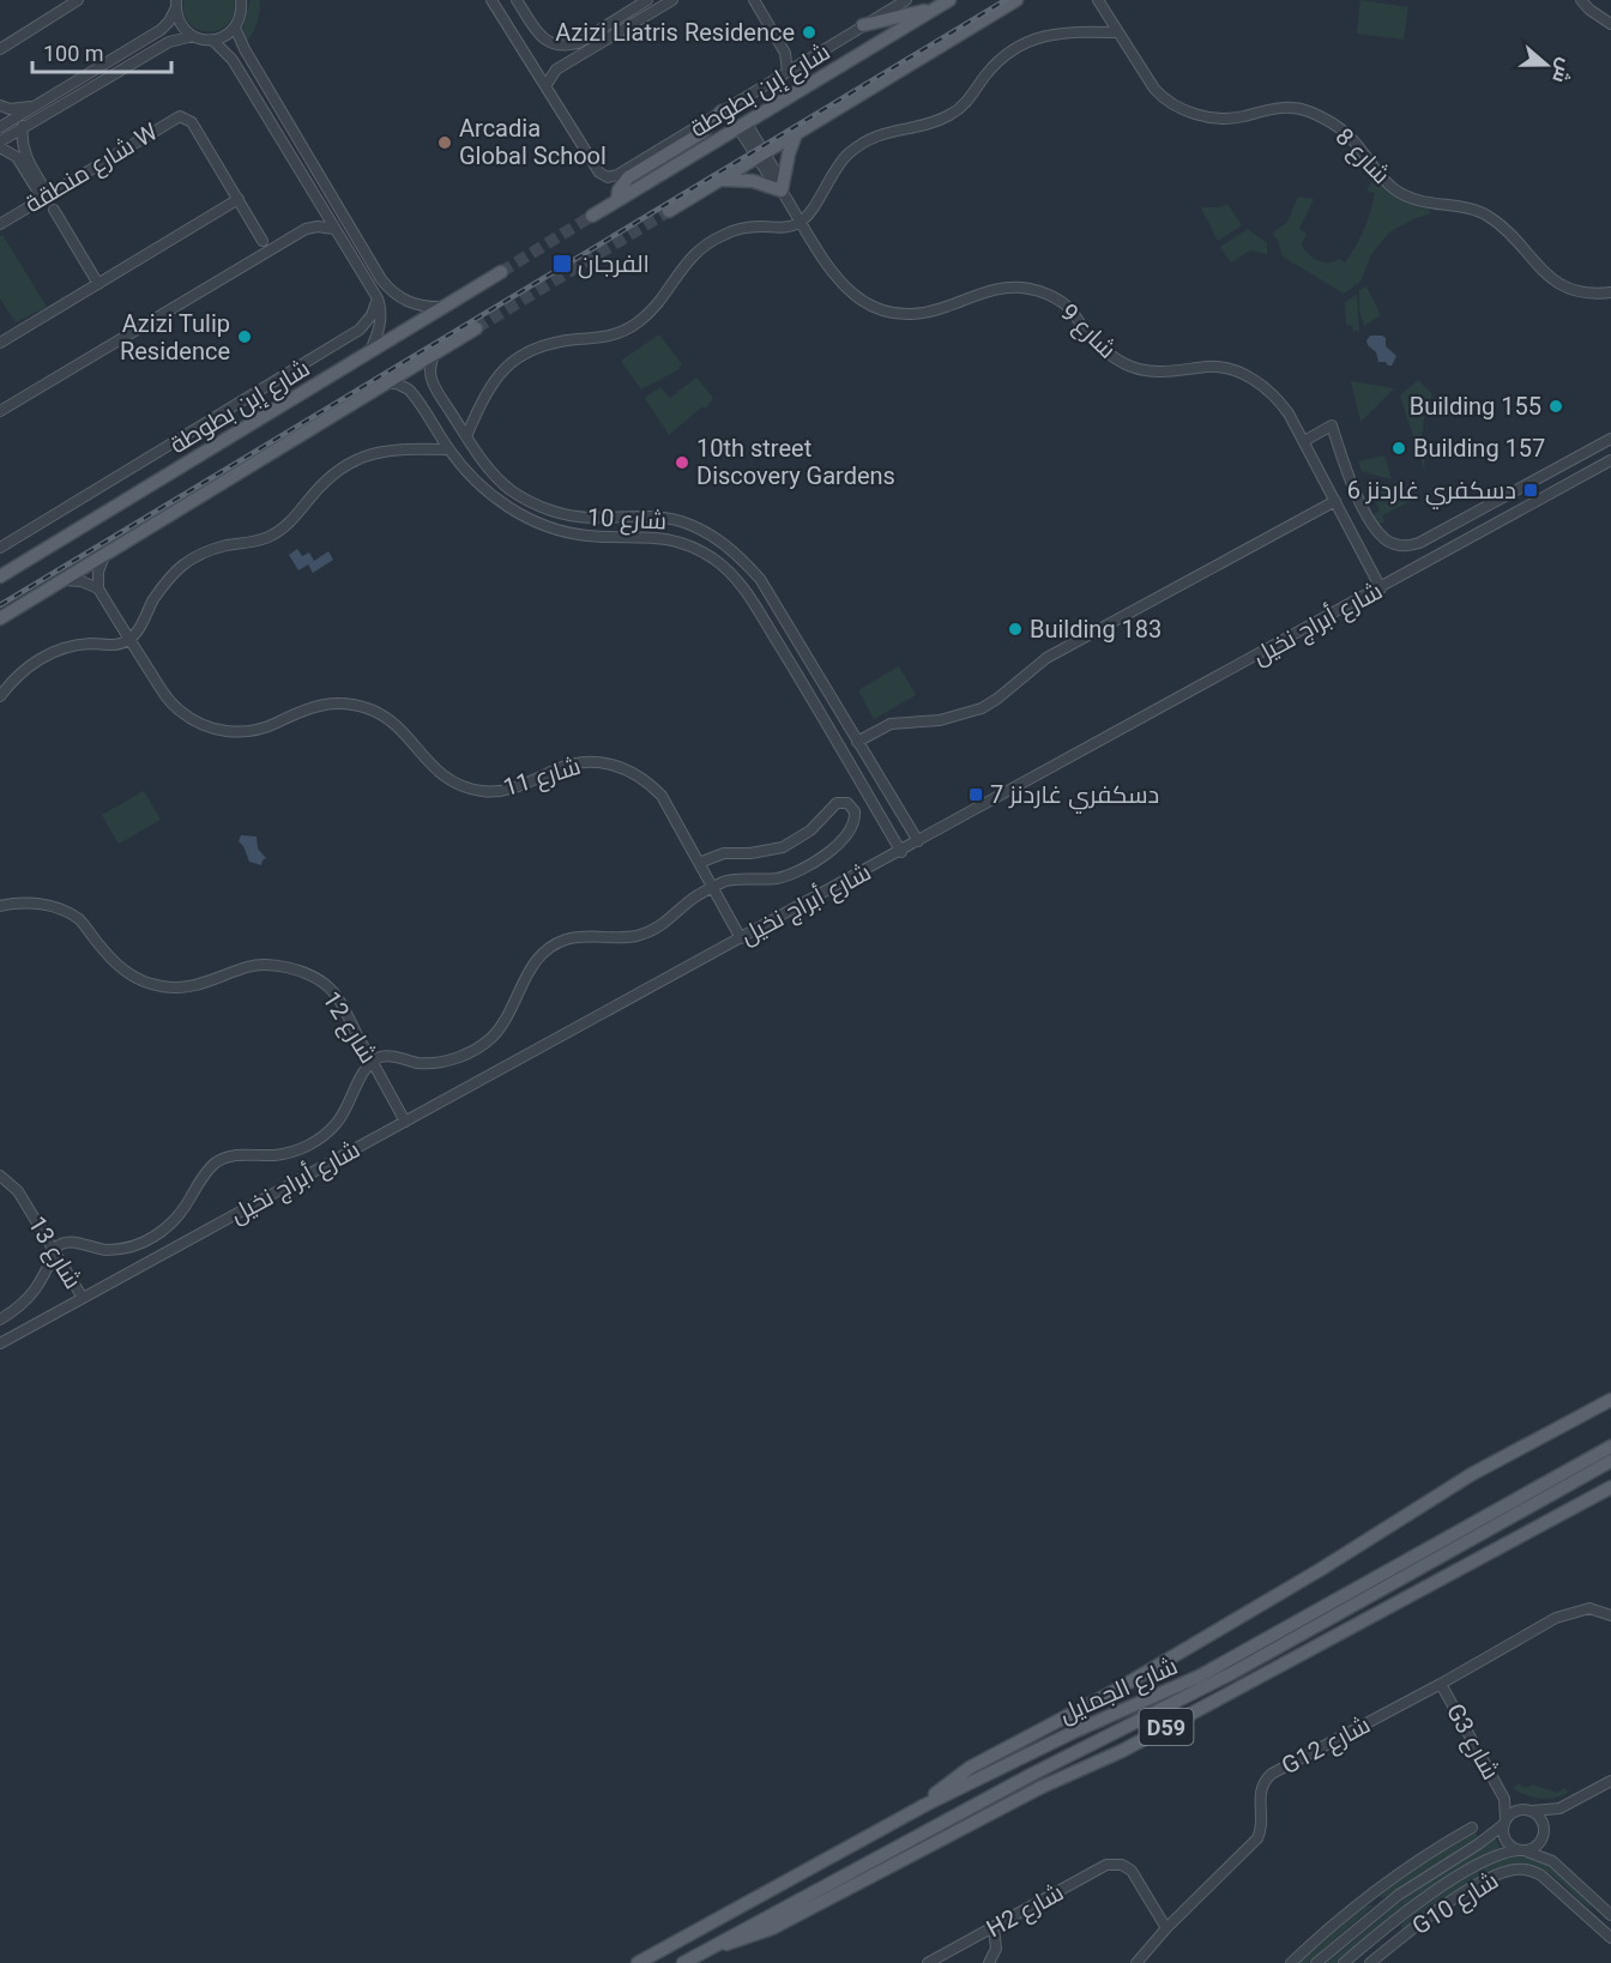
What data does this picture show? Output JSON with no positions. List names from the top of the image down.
{
  "streets": {
    "main road": ["شارع إبن بطوطة", "شارع الجمايل", "D59"],
    "street": [
      "شارع 8",
      "شارع منطقة W",
      "شارع 9",
      "شارع 10",
      "شارع أبراج نخيل",
      "شارع 11",
      "شارع 12",
      "شارع 13",
      "G3 شارع",
      "G12 شارع",
      "G10 شارع",
      "H2 شارع"
    ]
  },
  "crossings": [
    ["شارع إبن بطوطة", "شارع 9"],
    ["شارع 9", "شارع أبراج نخيل"],
    ["شارع 10", "شارع أبراج نخيل"],
    ["شارع أبراج نخيل", "شارع 11"],
    ["شارع أبراج نخيل", "شارع 12"],
    ["شارع أبراج نخيل", "شارع 13"],
    ["شارع الجمايل", "D59"],
    ["G3 شارع", "G12 شارع"],
    ["G3 شارع", "G10 شارع"],
    ["G12 شارع", "H2 شارع"]
  ],
  "places": {
    "other": [
      "Azizi Liatris Residence",
      "Arcadia Global School",
      "Azizi Tulip Residence",
      "Building 155",
      "Building 157",
      "10th street Discovery Gardens",
      "Building 183"
    ],
    "transit": ["الفرجان", "دسكفري غاردنز 6", "دسكفري غاردنز 7"]
  },
  "scale_bar": "100 m",
  "north": "right"
}
